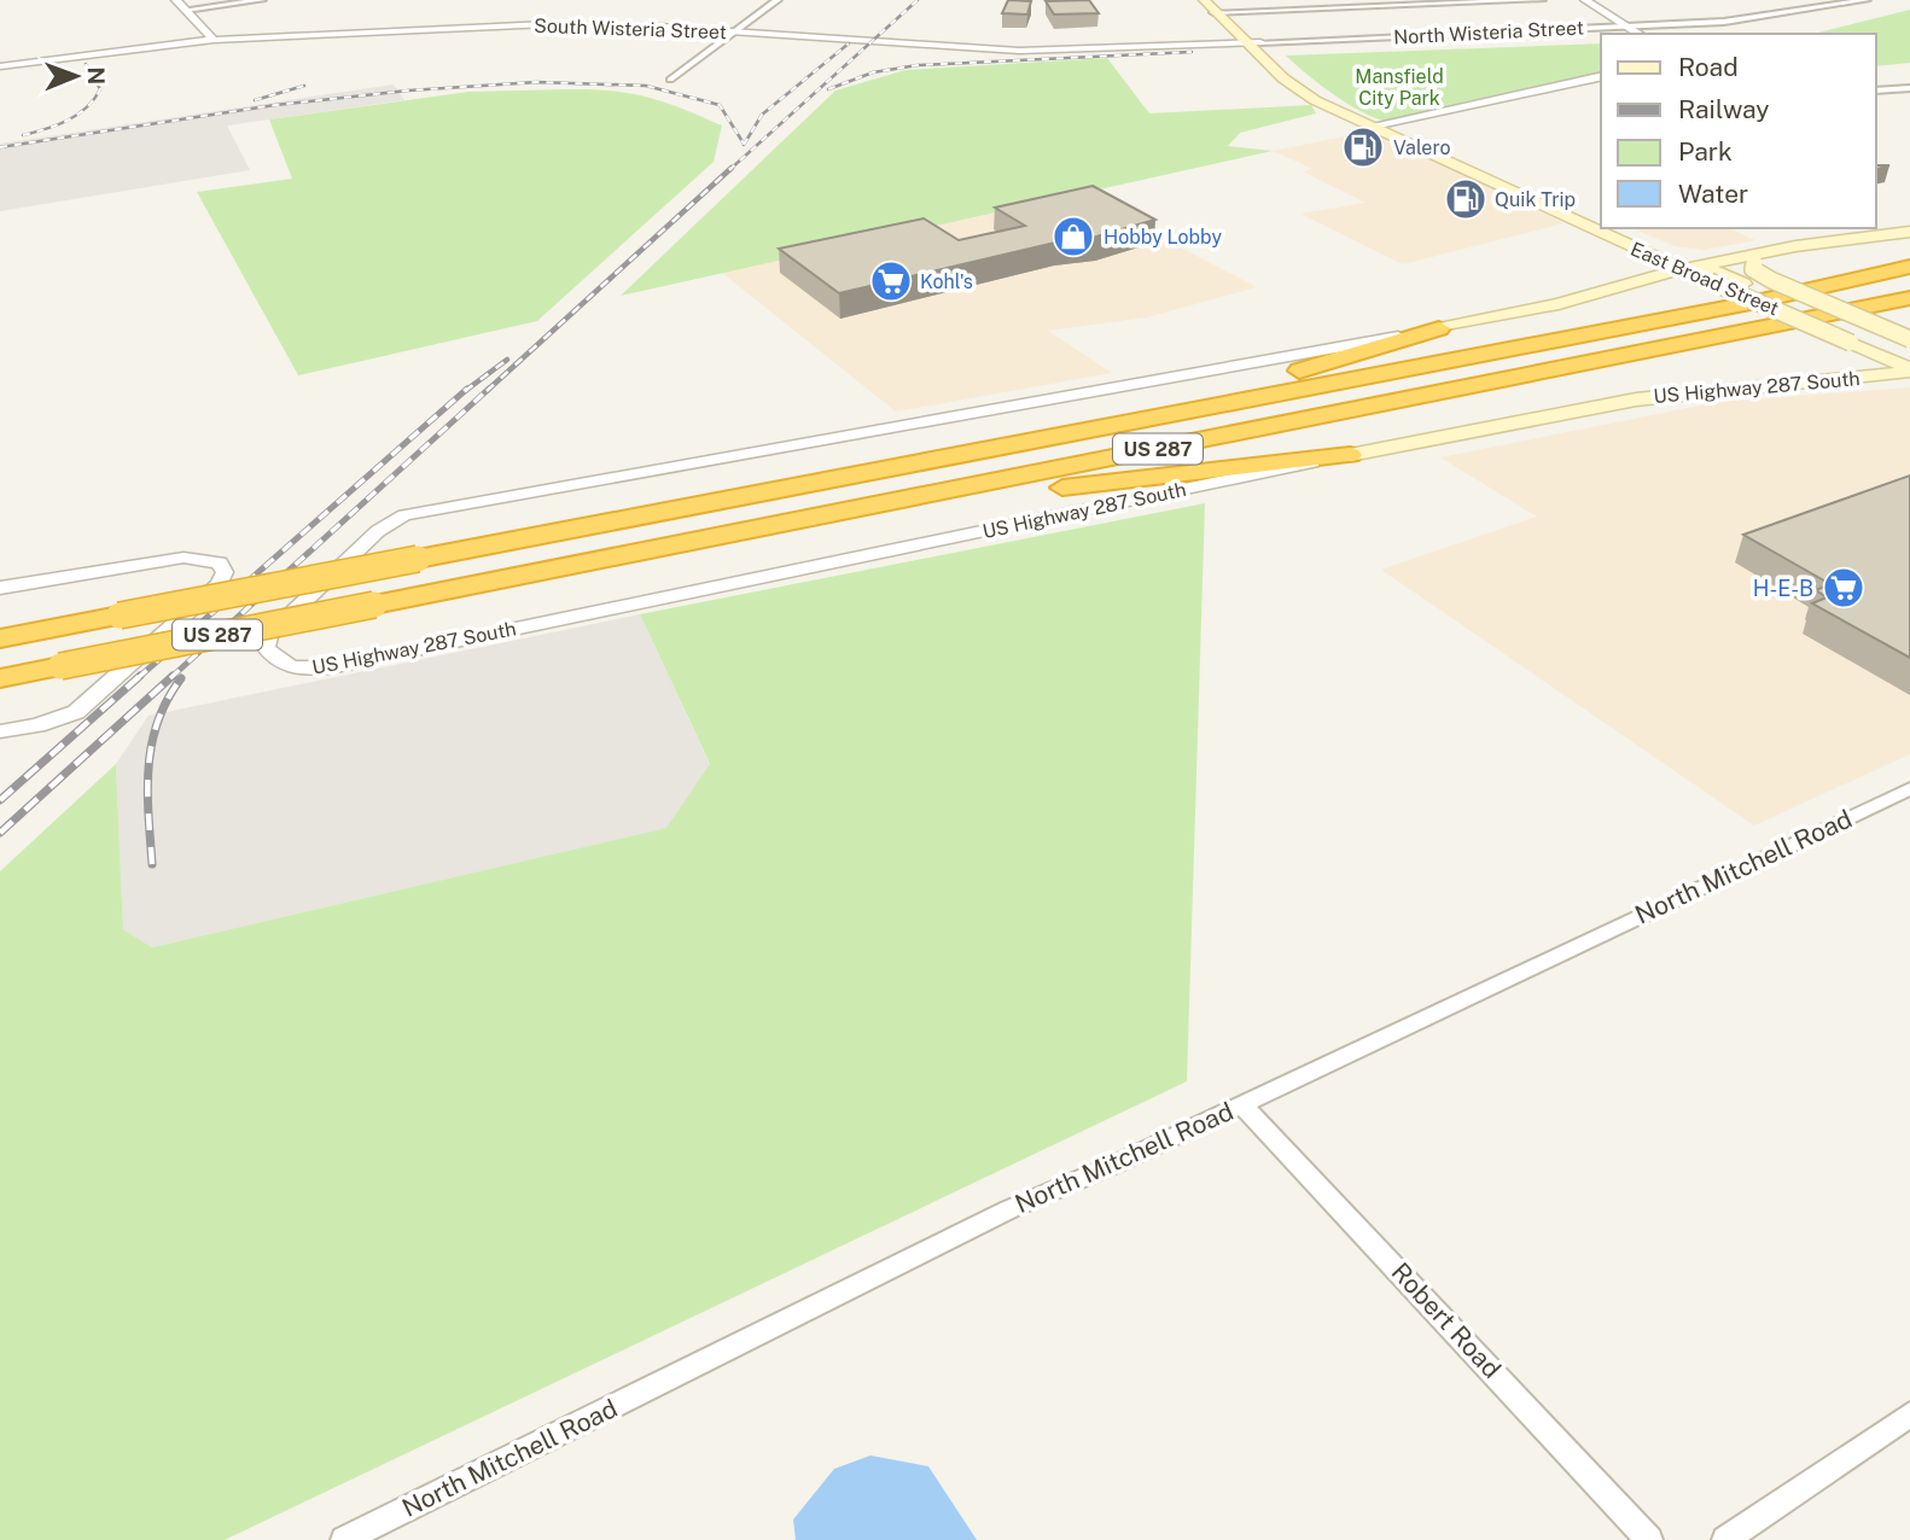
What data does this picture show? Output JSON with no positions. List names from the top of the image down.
{
  "streets": {
    "highway": ["US 287"],
    "main road": ["East Broad Street", "US Highway 287 South"],
    "street": [
      "South Wisteria Street",
      "North Wisteria Street",
      "North Mitchell Road",
      "Robert Road"
    ]
  },
  "crossings": [
    ["South Wisteria Street", "North Wisteria Street"],
    ["South Wisteria Street", "East Broad Street"],
    ["North Wisteria Street", "East Broad Street"],
    ["East Broad Street", "US Highway 287 South"],
    ["North Mitchell Road", "Robert Road"]
  ],
  "parks": ["Mansfield City Park"],
  "places": {
    "fuel station": ["Valero", "Quik Trip"],
    "shop": ["Hobby Lobby"],
    "supermarket": ["Kohl's", "H-E-B"]
  },
  "legend": [
    "Road",
    "Railway",
    "Park",
    "Water"
  ],
  "north": "right"
}
